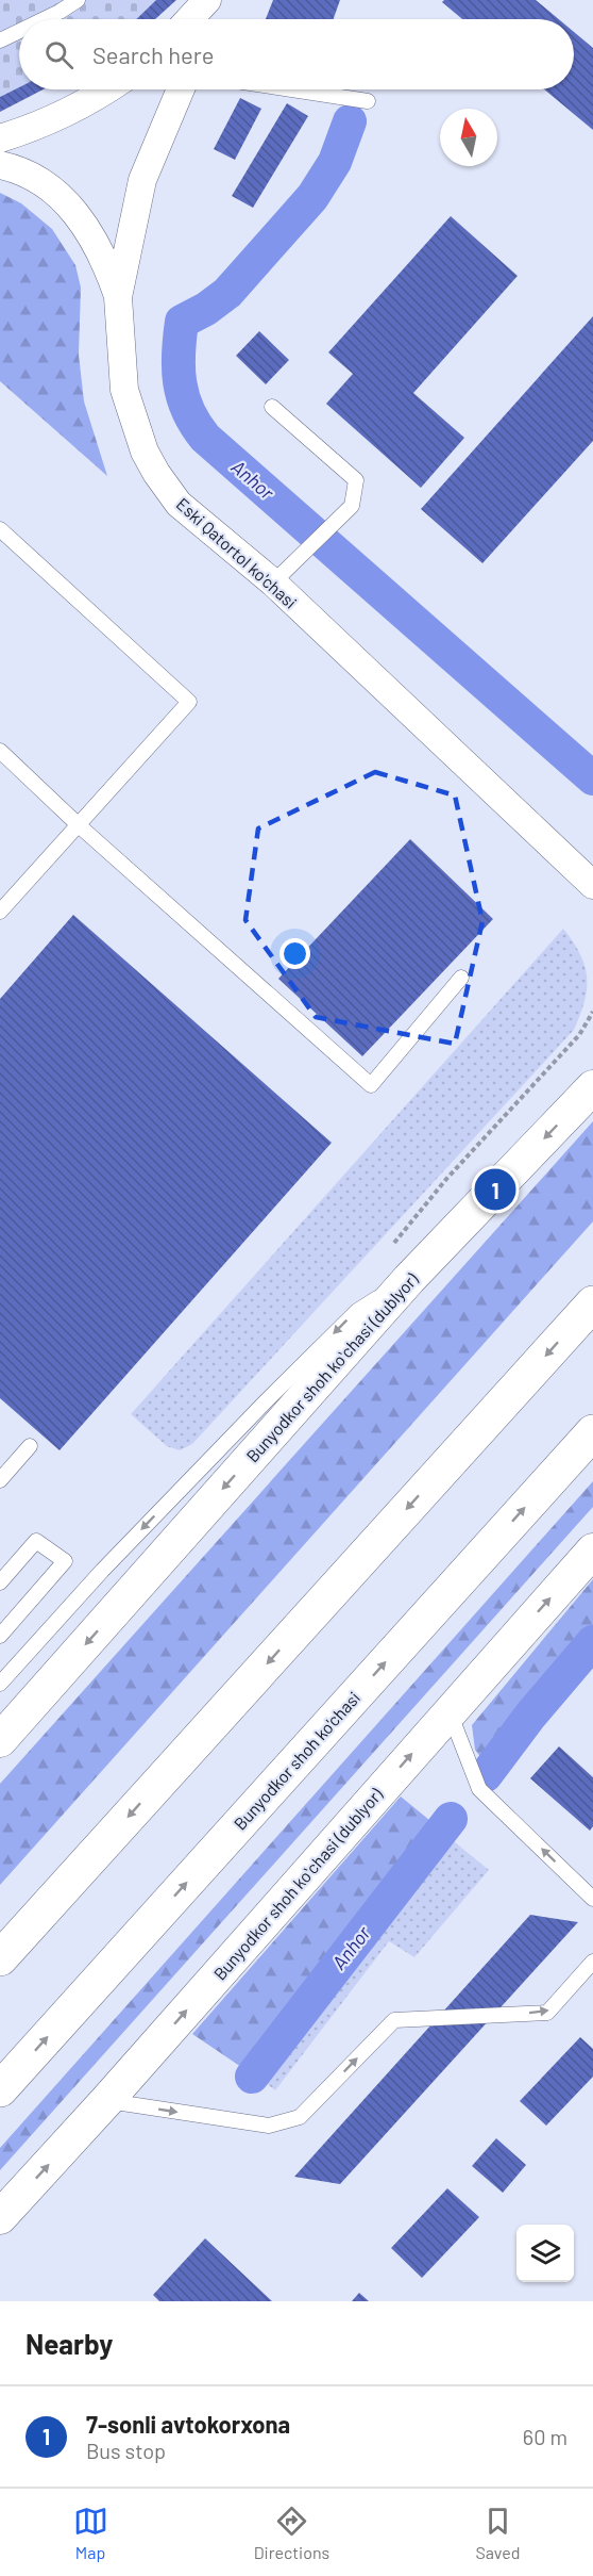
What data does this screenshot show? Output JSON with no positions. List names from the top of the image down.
{
  "streets": {
    "main road": ["Bunyodkor shoh ko'chasi"],
    "street": ["Eski Qatortol ko'chasi", "Bunyodkor shoh koʻchasi (dublyor)"]
  },
  "water": ["Anhor"],
  "north": "top",
  "page": {
    "search": "Search here",
    "pins": "1",
    "heading": "Nearby",
    "list": [
      {
        "mark": "1",
        "name": "7-sonli avtokorxona",
        "note": "Bus stop",
        "value": "60 m"
      }
    ],
    "nav": ["Map", "Directions", "Saved"]
  }
}
